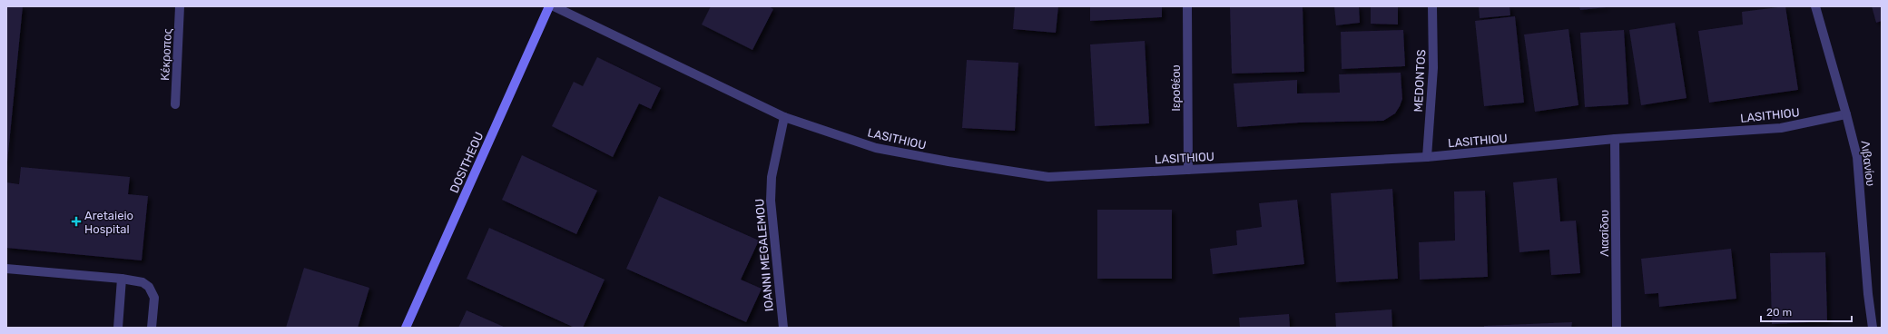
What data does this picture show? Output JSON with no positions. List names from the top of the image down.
{
  "streets": {
    "street": [
      "Κέκροπος",
      "MEDONTOS",
      "Ιεροθέου",
      "LASITHIOU",
      "DOSITHEOU",
      "Λιβανίου",
      "Λιασίδου",
      "IOANNI MEGALEMOU"
    ]
  },
  "crossings": [
    ["MEDONTOS", "LASITHIOU"],
    ["Ιεροθέου", "LASITHIOU"],
    ["LASITHIOU", "Λιβανίου"],
    ["LASITHIOU", "Λιασίδου"],
    ["LASITHIOU", "IOANNI MEGALEMOU"]
  ],
  "places": {
    "health": ["Aretaieio Hospital"]
  },
  "scale_bar": "20 m"
}
